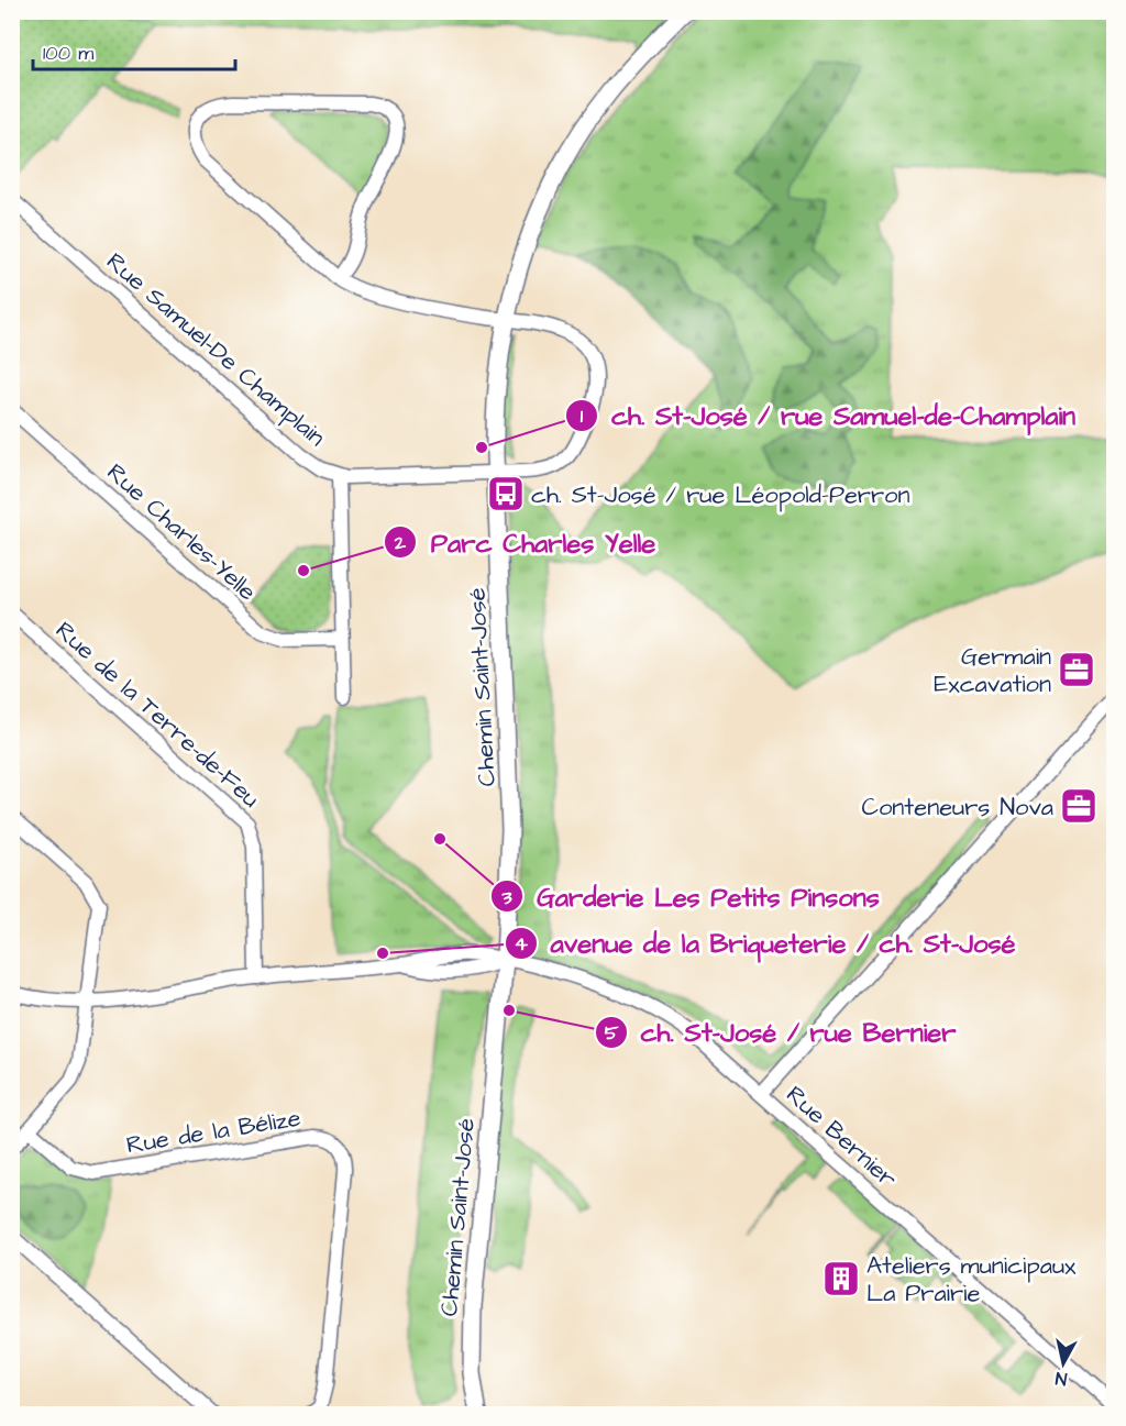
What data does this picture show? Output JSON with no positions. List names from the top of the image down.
{
  "streets": {
    "street": [
      "Rue Samuel-De Champlain",
      "Rue Charles-Yelle",
      "Chemin Saint-José",
      "Rue de la Terre-de-Feu",
      "Rue de la Bélize",
      "Rue Bernier"
    ]
  },
  "crossings": [
    ["Rue Samuel-De Champlain", "Chemin Saint-José"],
    ["Chemin Saint-José", "Rue Bernier"],
    ["Rue de la Terre-de-Feu", "Rue Bernier"]
  ],
  "places": {
    "other": [
      "ch. St-José / rue Samuel-de-Champlain",
      "Parc Charles Yelle",
      "Garderie Les Petits Pinsons",
      "avenue de la Briqueterie / ch. St-José",
      "ch. St-José / rue Bernier"
    ],
    "bus stop": ["ch. St-José / rue Léopold-Perron"],
    "office": ["Germain Excavation", "Conteneurs Nova"],
    "building": ["Ateliers municipaux La Prairie"]
  },
  "scale_bar": "100 m",
  "north": "bottom"
}
